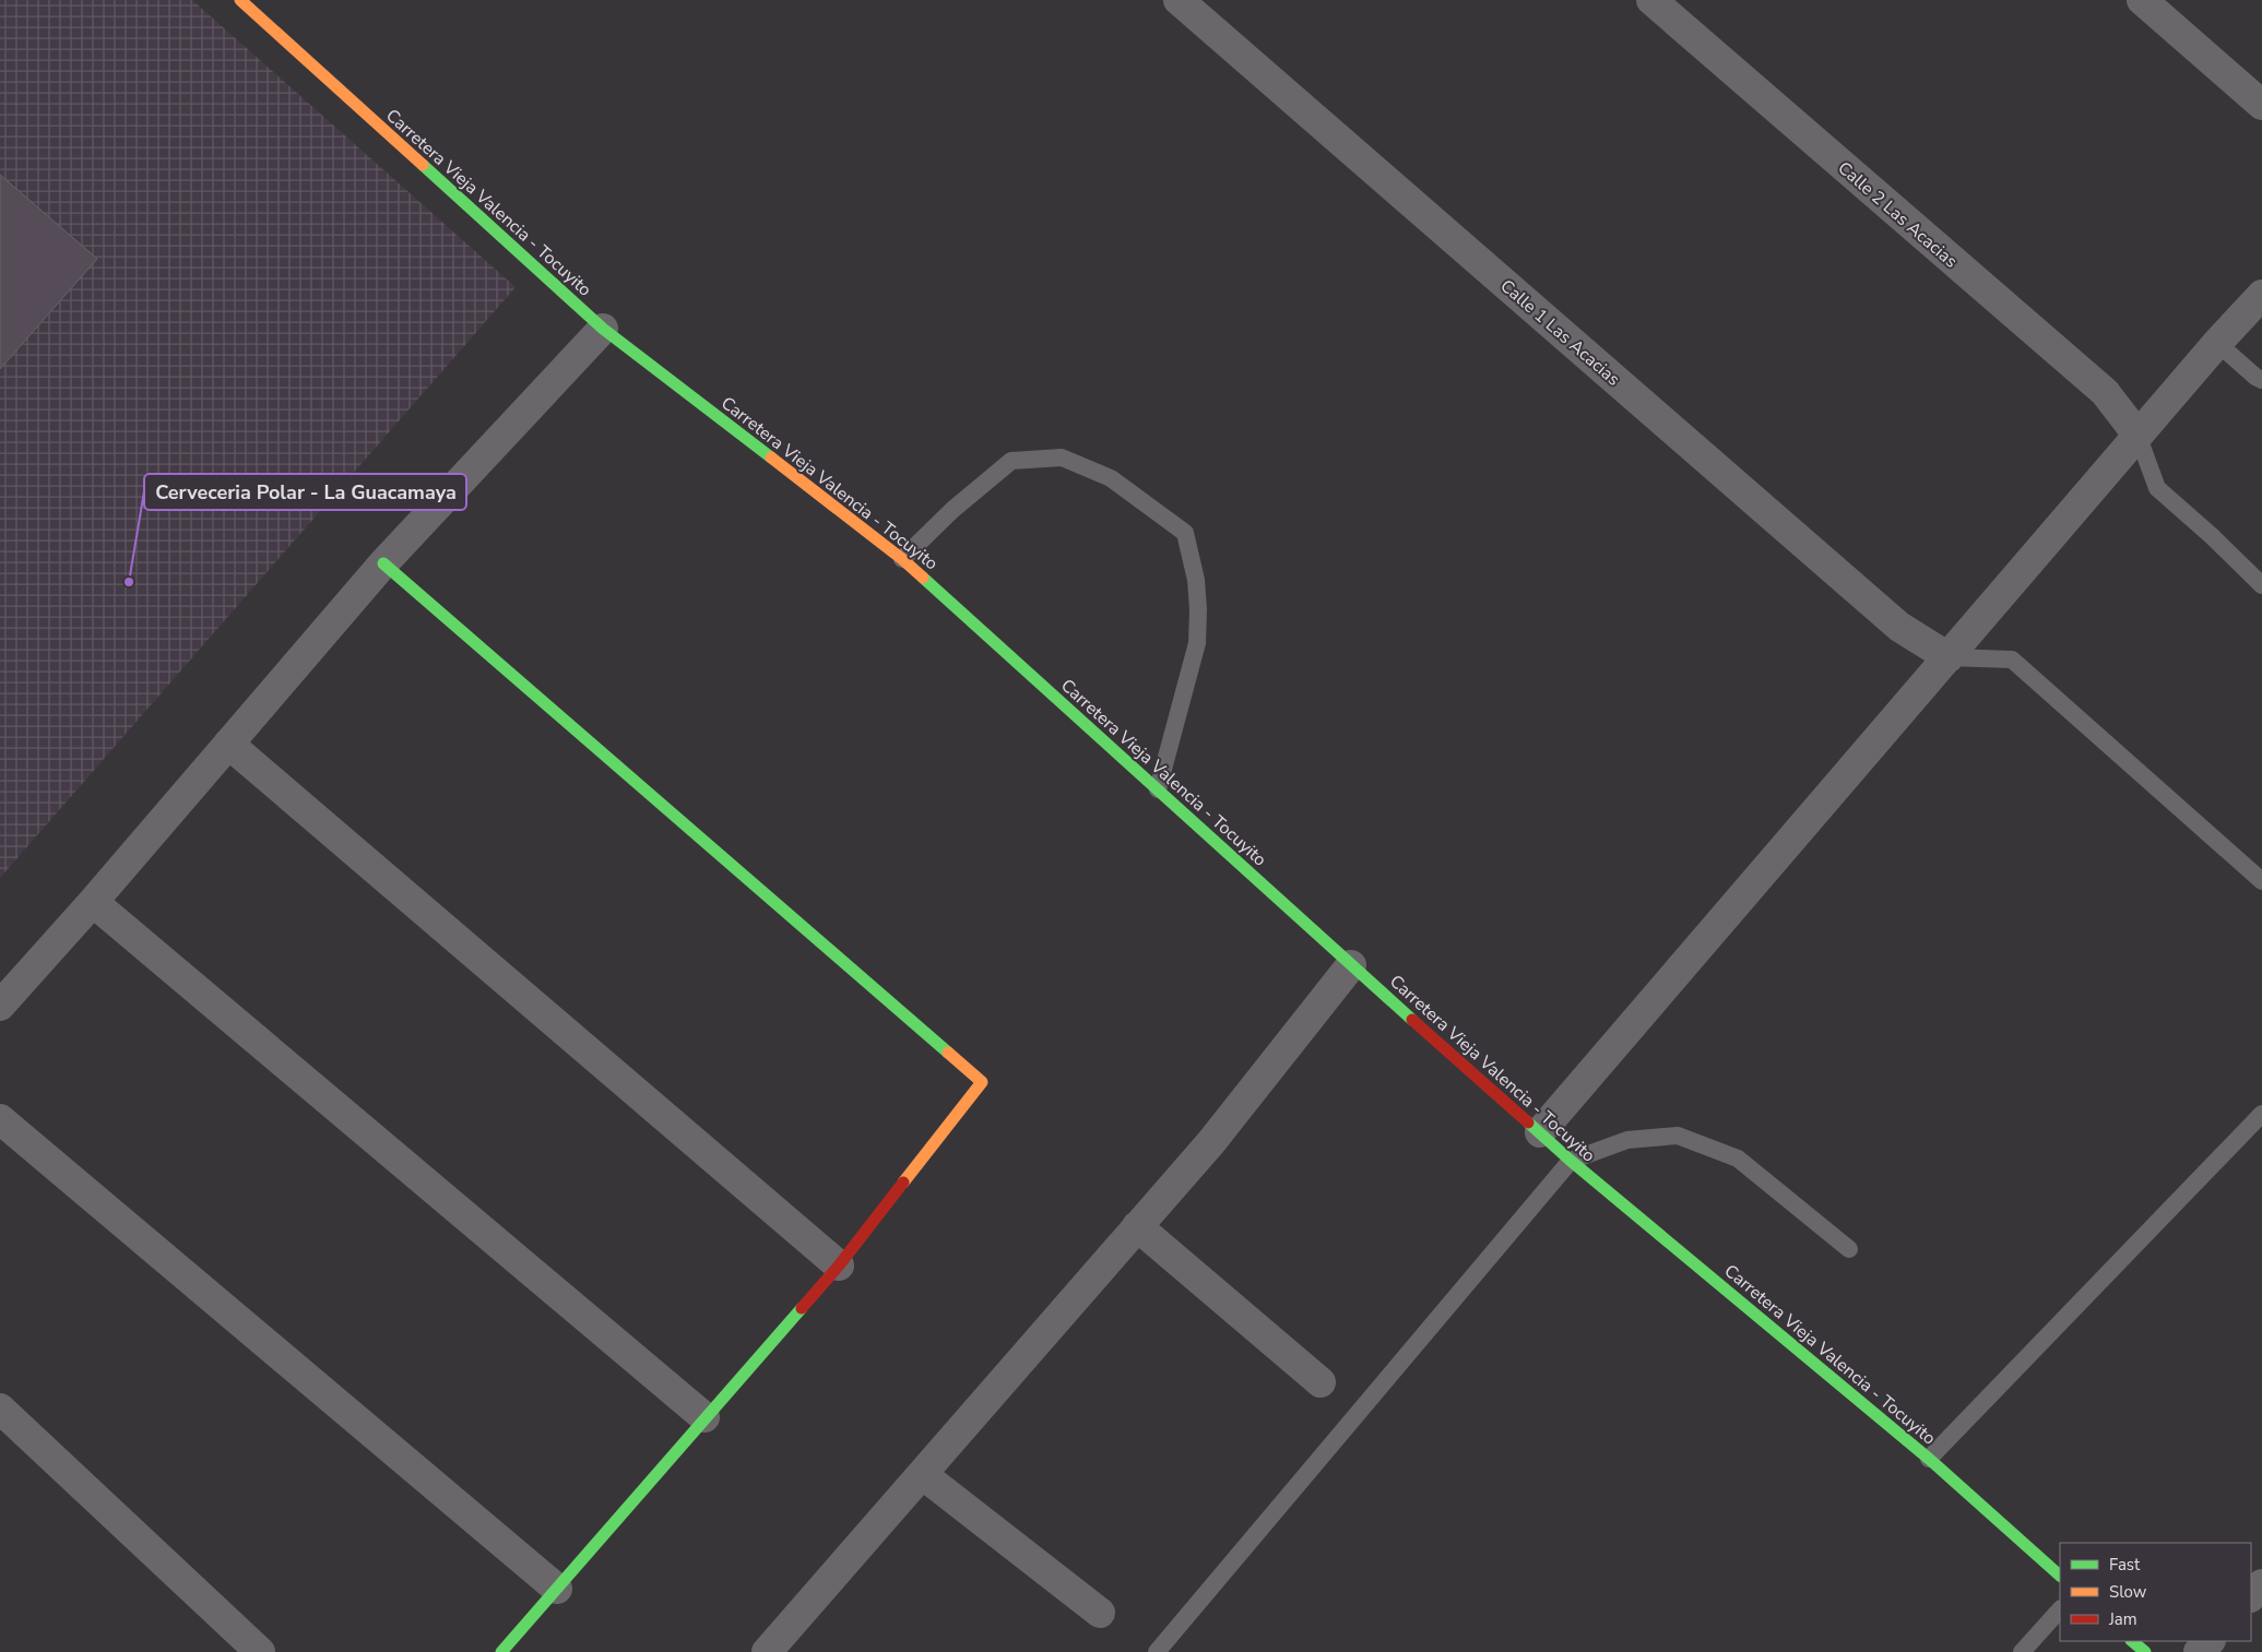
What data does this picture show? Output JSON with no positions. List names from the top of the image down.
{
  "streets": {
    "street": ["Carretera Vieja Valencia - Tocuyito", "Calle 2 Las Acacias", "Calle 1 Las Acacias"]
  },
  "places": ["Cerveceria Polar - La Guacamaya"],
  "legend": ["Fast", "Slow", "Jam"]
}
